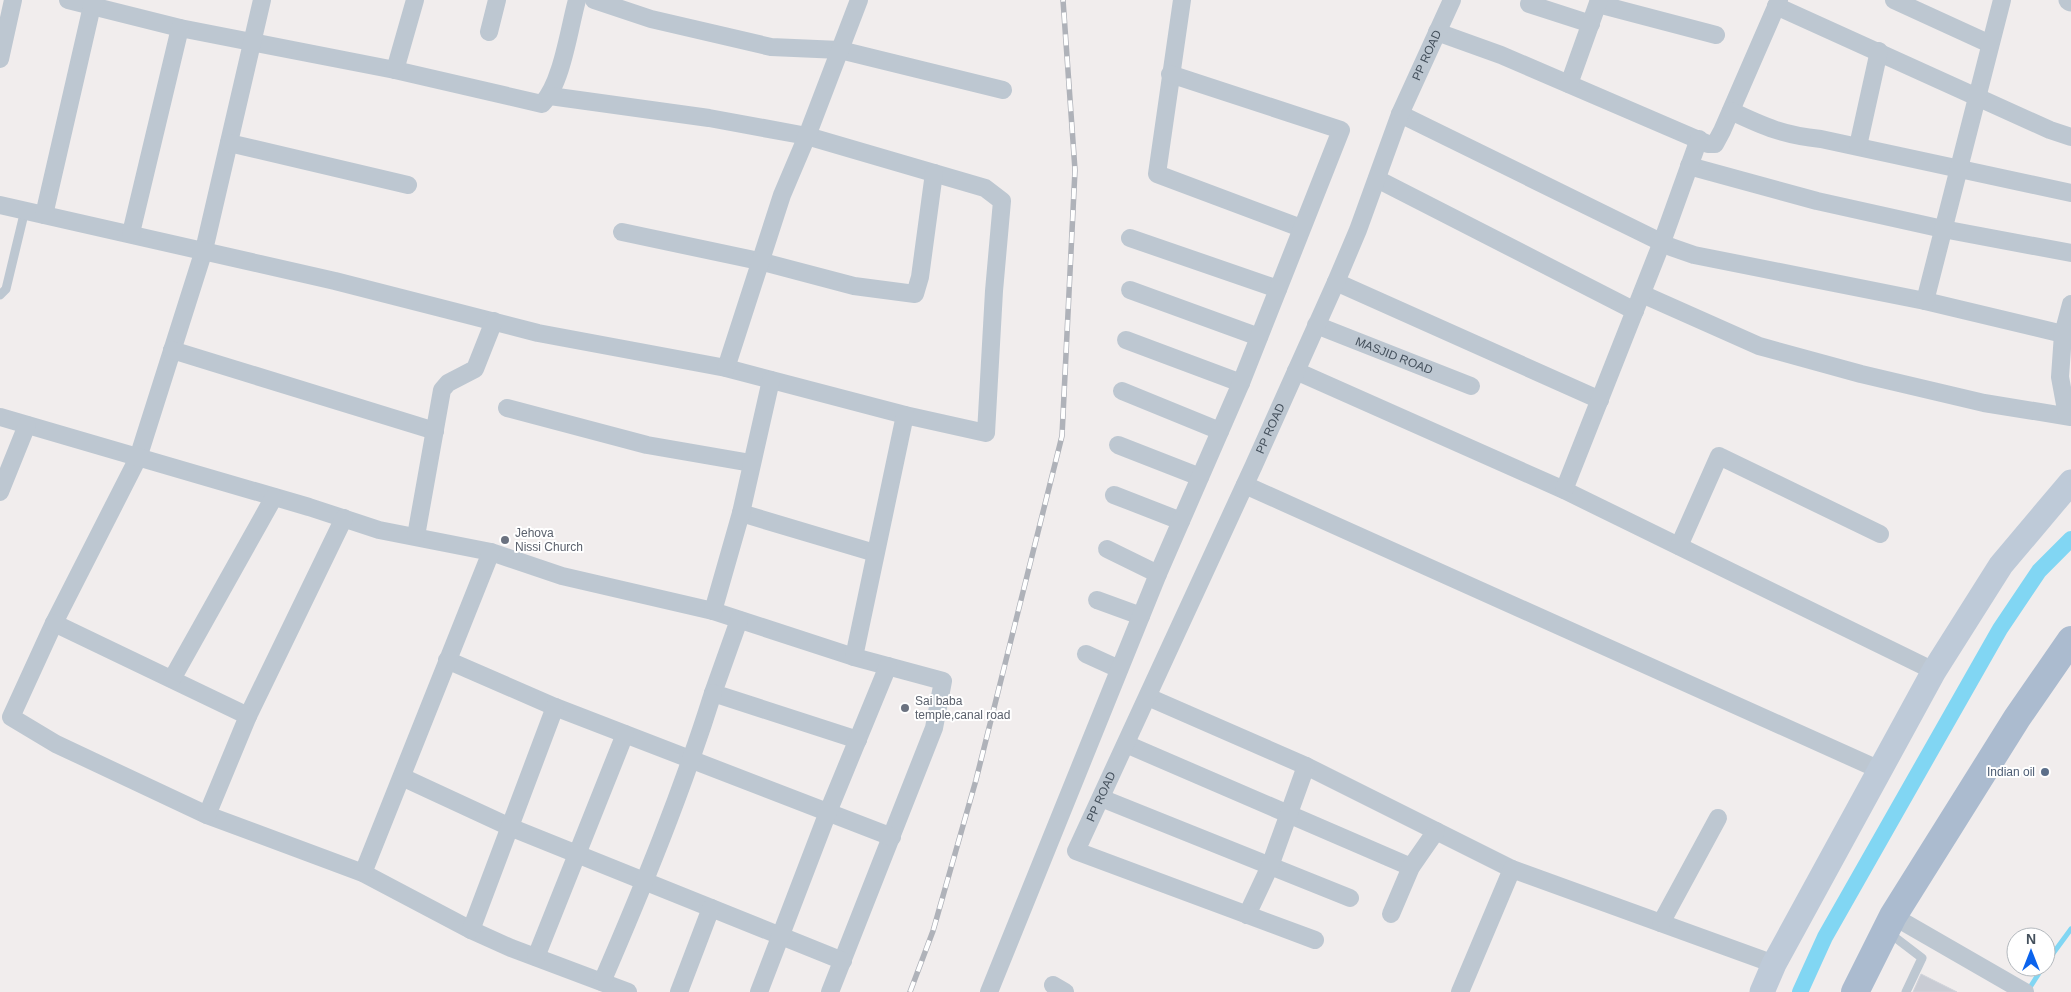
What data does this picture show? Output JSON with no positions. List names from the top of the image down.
{
  "streets": {
    "street": ["PP ROAD", "MASJID ROAD"]
  },
  "crossings": [
    ["PP ROAD", "MASJID ROAD"]
  ],
  "places": ["Jehova Nissi Church", "Sai baba temple,canal road", "Indian oil"],
  "north": "top"
}
